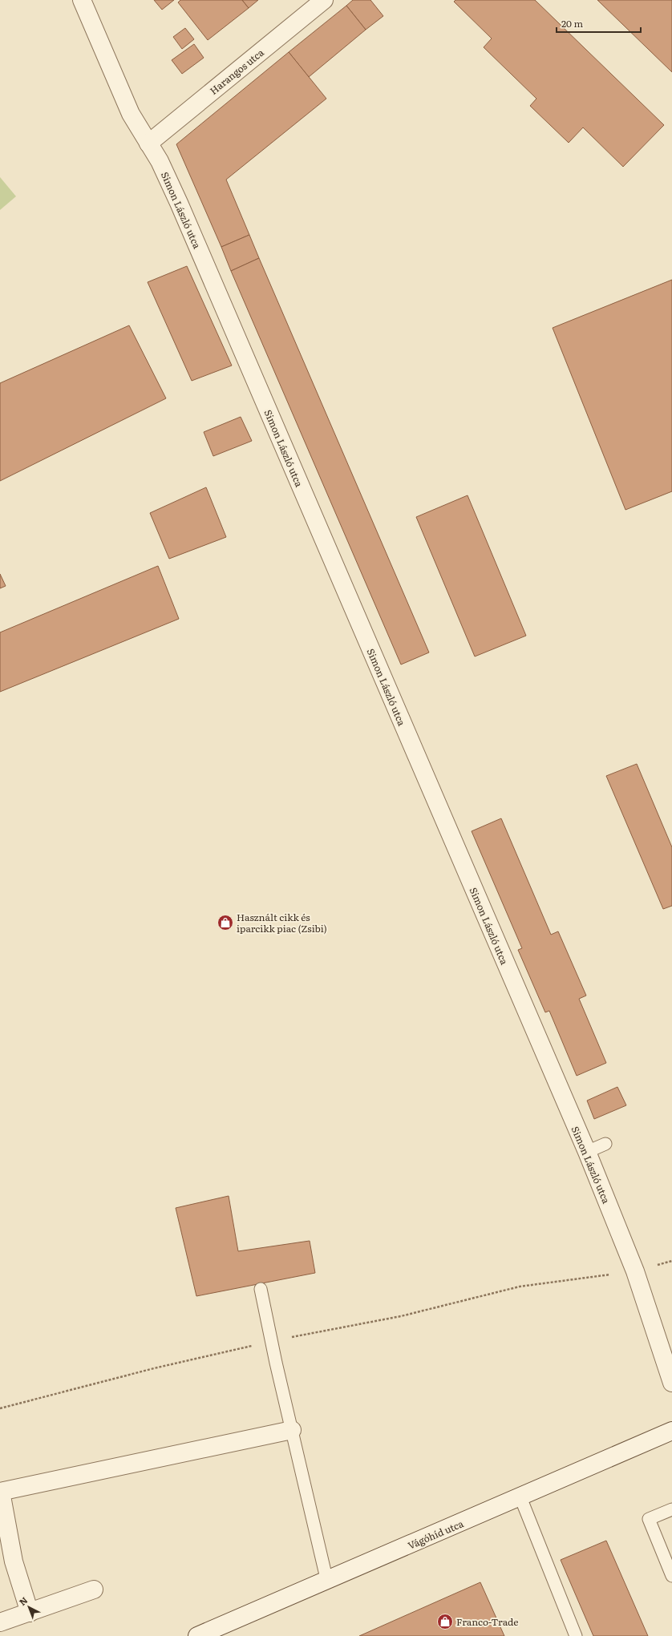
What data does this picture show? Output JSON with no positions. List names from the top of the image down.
{
  "streets": {
    "street": ["Harangos utca", "Simon László utca", "Vágóhíd utca"]
  },
  "crossings": [
    ["Harangos utca", "Simon László utca"]
  ],
  "places": {
    "shop": ["Használt cikk és iparcikk piac (Zsibi)", "Franco-Trade"]
  },
  "scale_bar": "20 m",
  "north": "top left"
}
